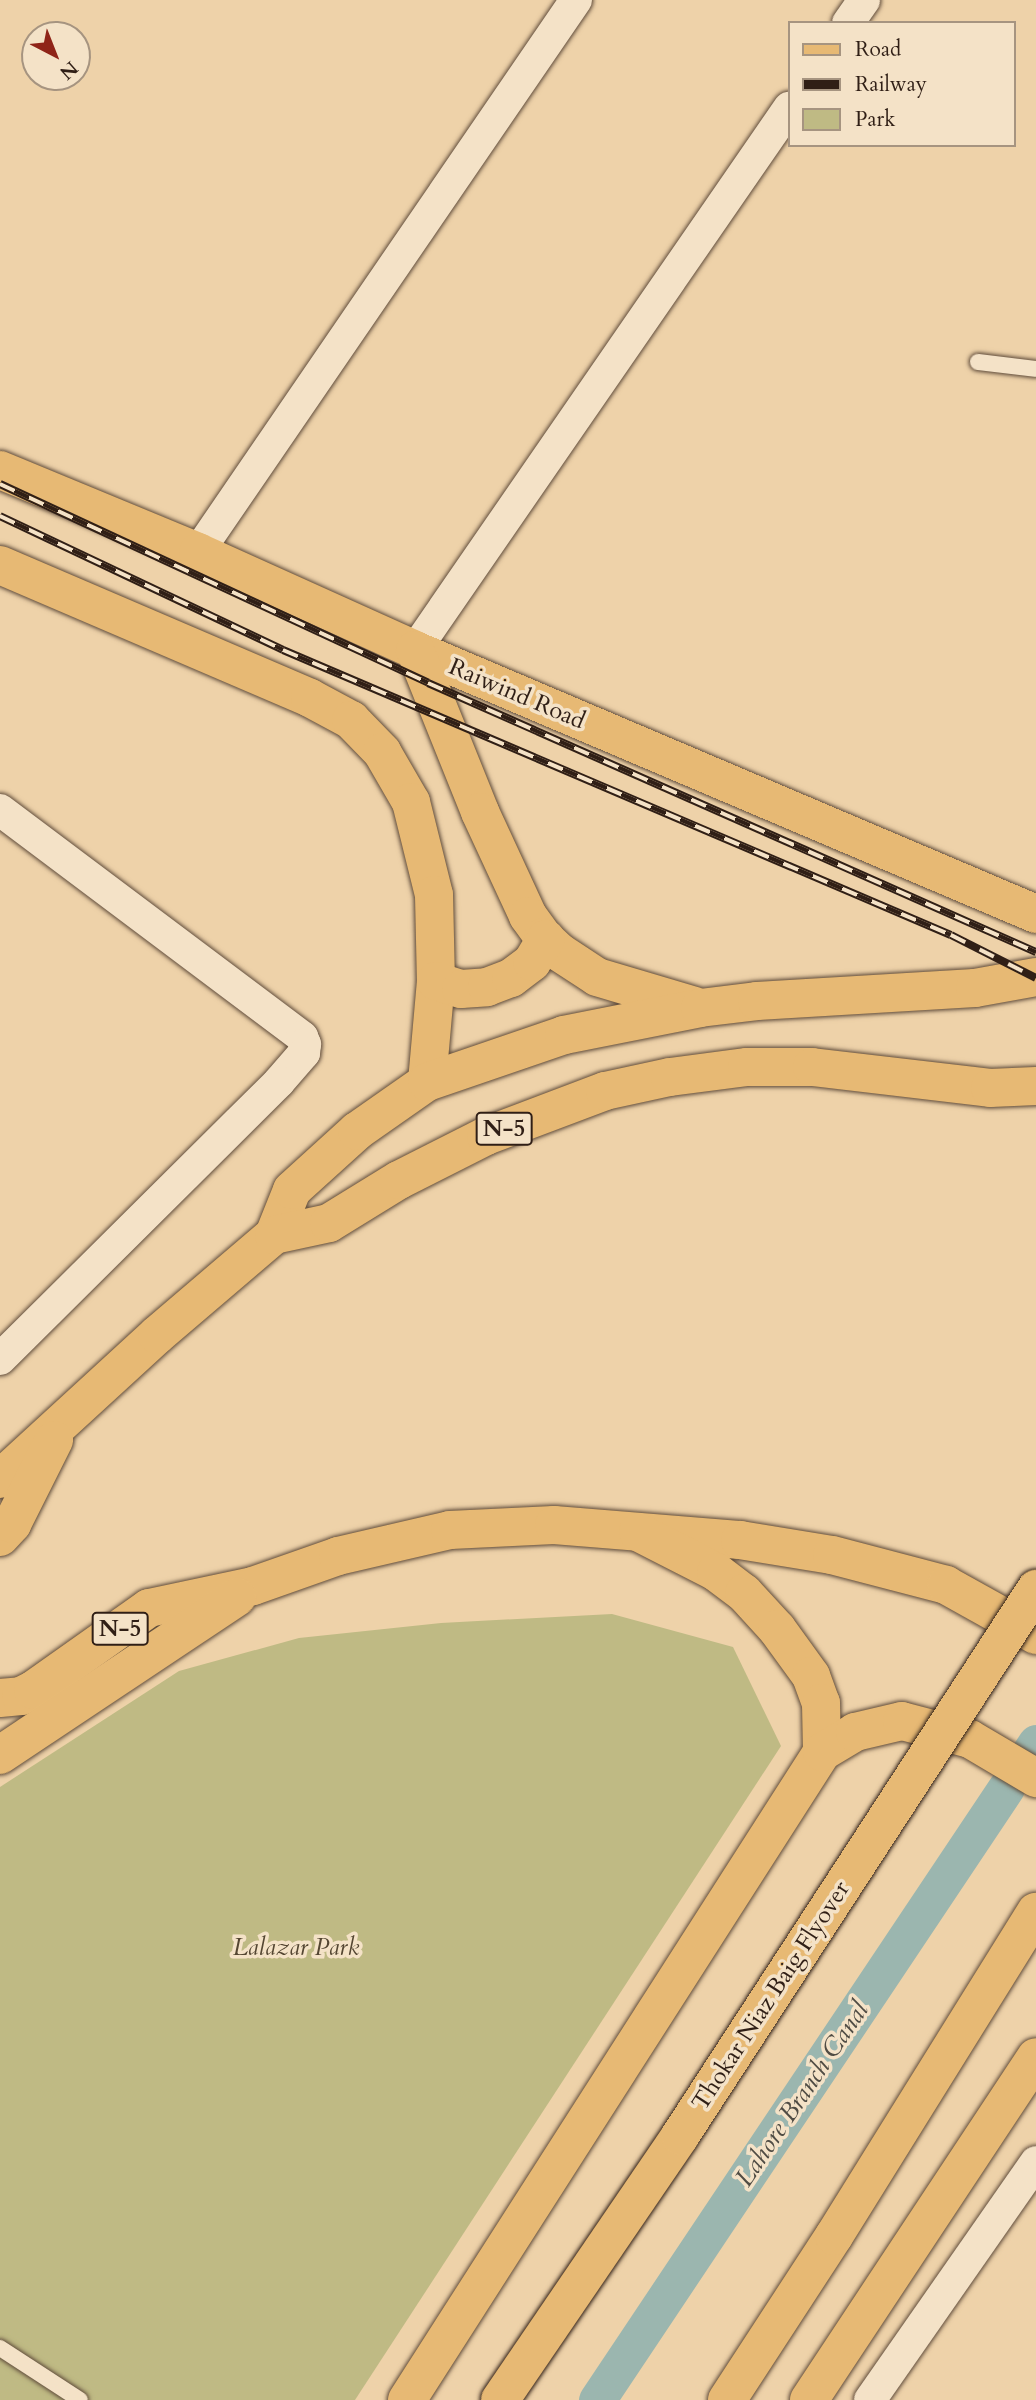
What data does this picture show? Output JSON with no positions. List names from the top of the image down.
{
  "streets": {
    "main road": ["Raiwind Road", "N-5", "Thokar Niaz Baig Flyover"]
  },
  "water": ["Lahore Branch Canal"],
  "parks": ["Lalazar Park"],
  "legend": ["Road", "Railway", "Park"],
  "north": "bottom right"
}
